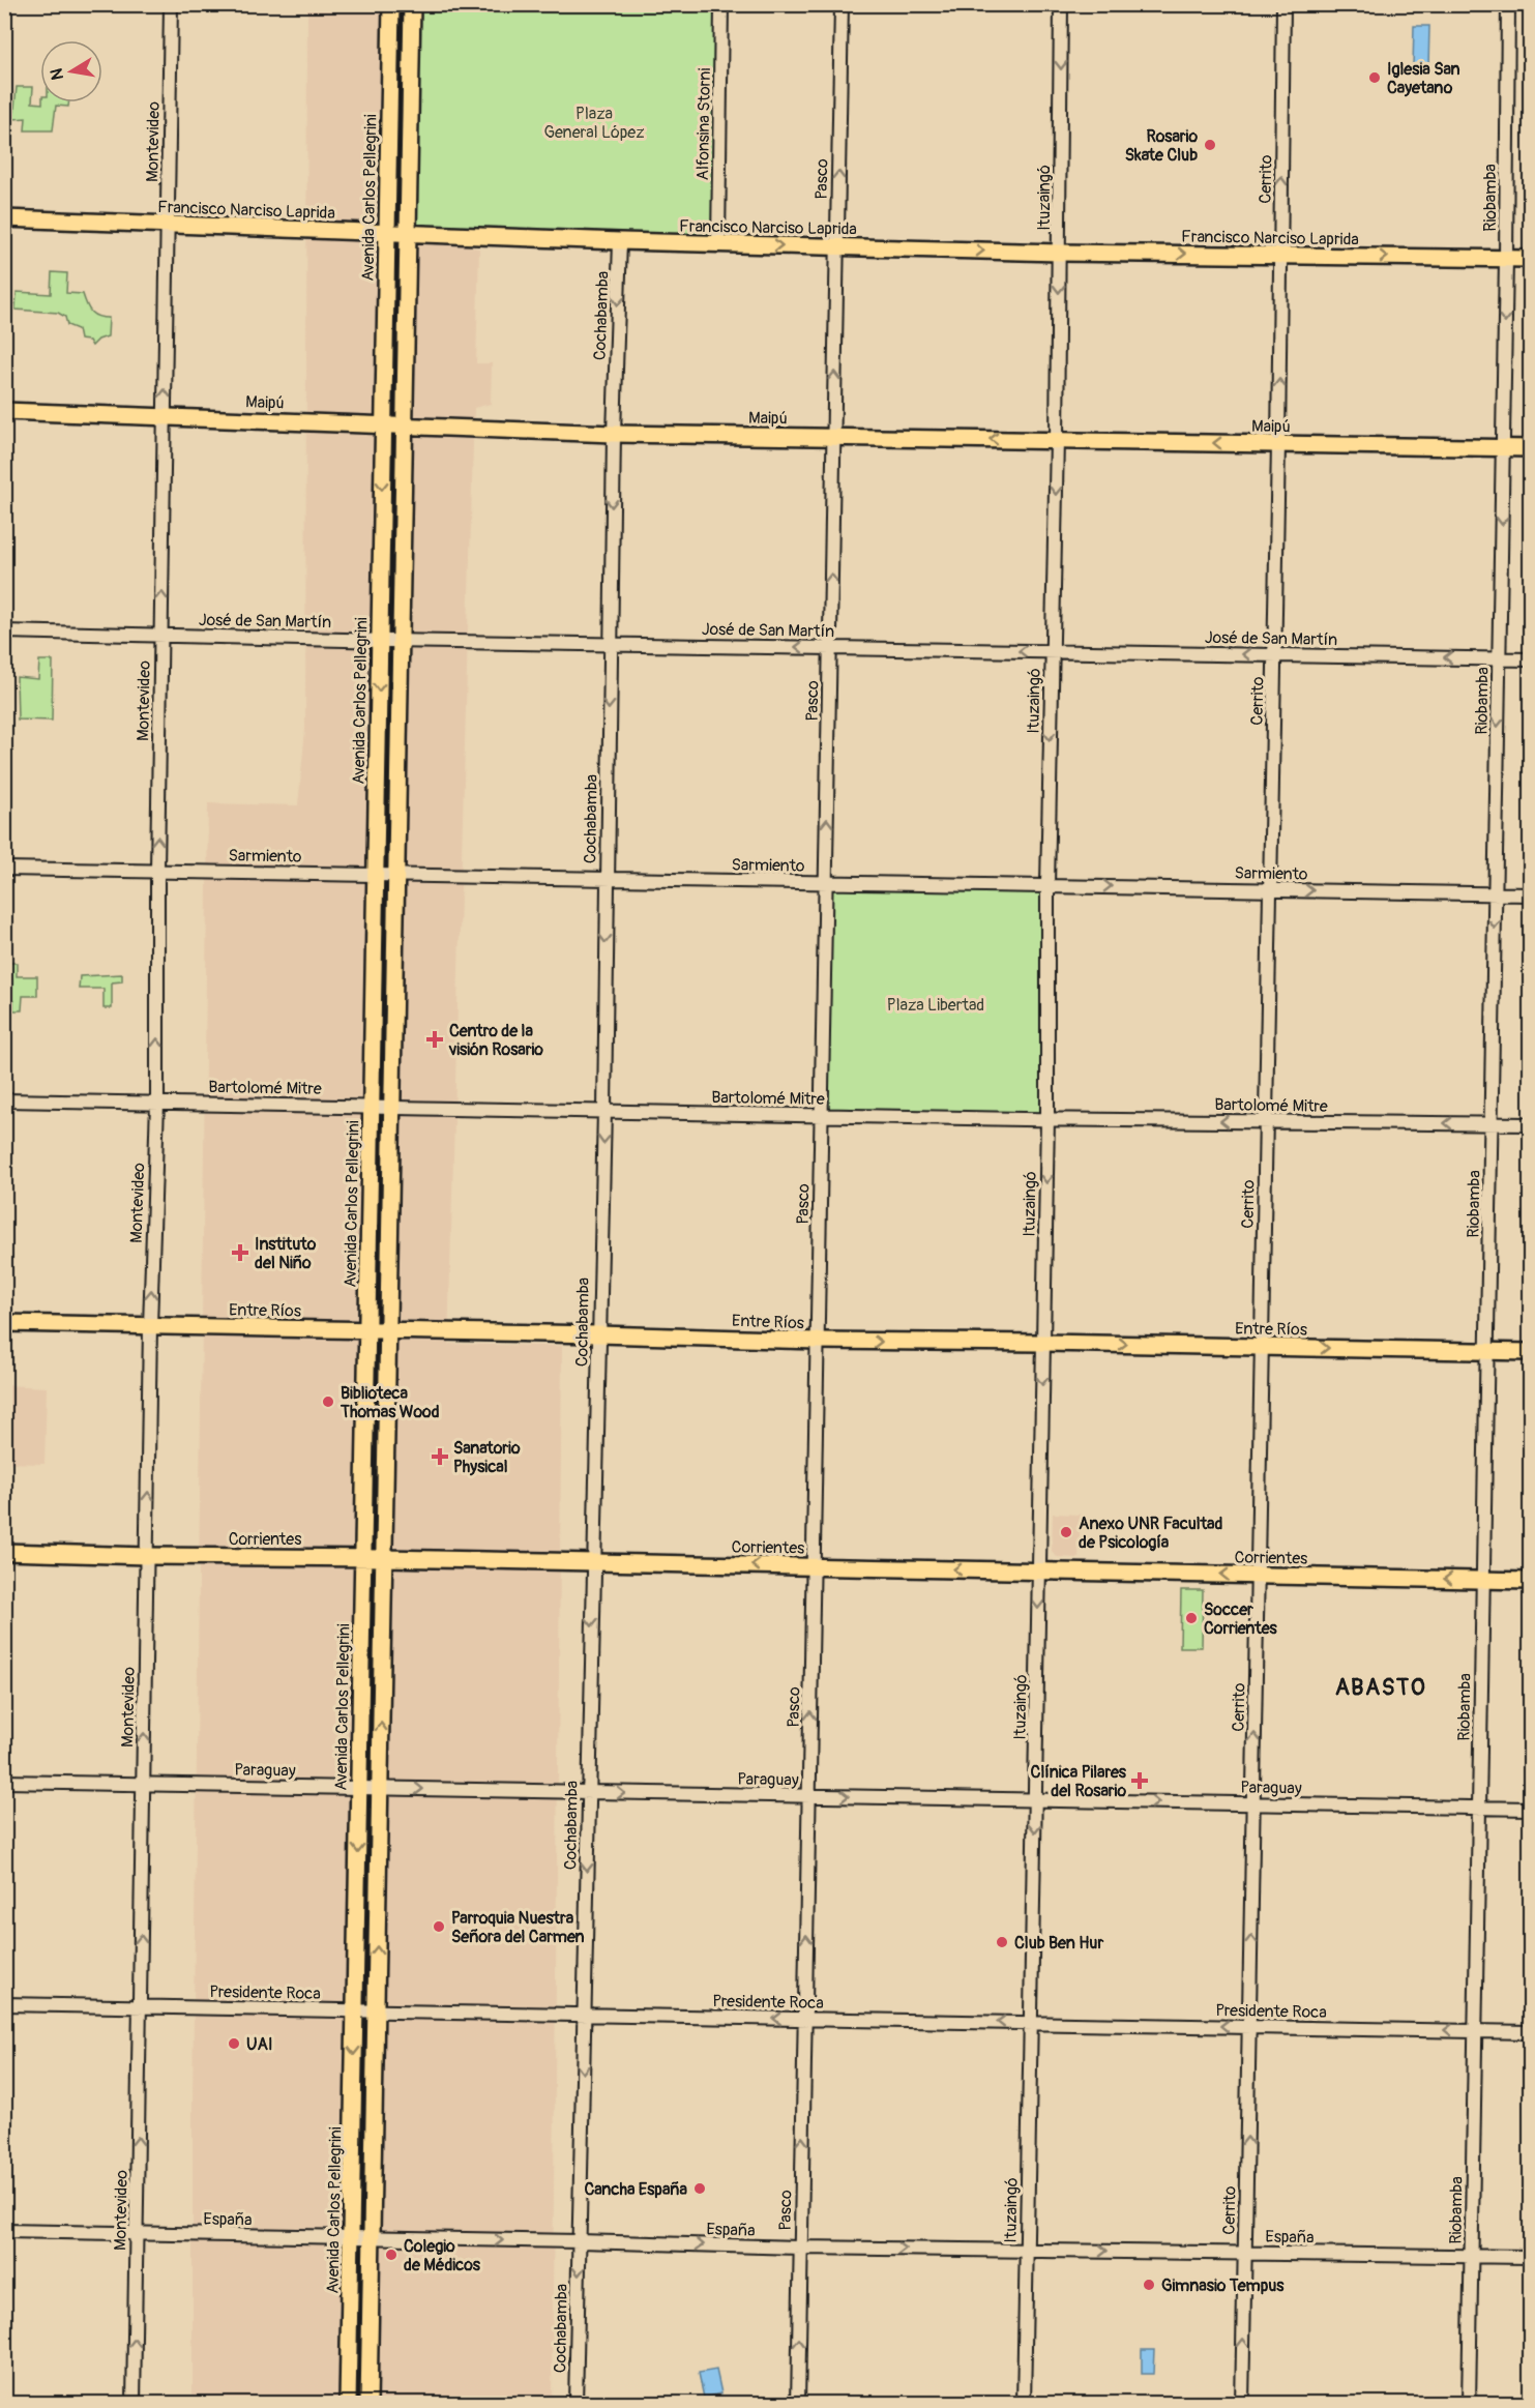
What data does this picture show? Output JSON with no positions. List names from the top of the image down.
{
  "streets": {
    "main road": [
      "Avenida Carlos Pellegrini",
      "Francisco Narciso Laprida",
      "Maipú",
      "Entre Ríos",
      "Corrientes"
    ],
    "street": [
      "Alfonsina Storni",
      "Montevideo",
      "Pasco",
      "Cerrito",
      "Ituzaingó",
      "Riobamba",
      "Cochabamba",
      "José de San Martín",
      "Sarmiento",
      "Bartolomé Mitre",
      "Paraguay",
      "Presidente Roca",
      "España"
    ]
  },
  "crossings": [
    ["Alfonsina Storni", "Francisco Narciso Laprida"],
    ["Montevideo", "Francisco Narciso Laprida"],
    ["Montevideo", "Maipú"],
    ["Montevideo", "José de San Martín"],
    ["Montevideo", "Sarmiento"],
    ["Montevideo", "Bartolomé Mitre"],
    ["Montevideo", "Entre Ríos"],
    ["Montevideo", "Corrientes"],
    ["Montevideo", "Paraguay"],
    ["Montevideo", "Presidente Roca"],
    ["Montevideo", "España"],
    ["Pasco", "Francisco Narciso Laprida"],
    ["Pasco", "Maipú"],
    ["Pasco", "José de San Martín"],
    ["Pasco", "Sarmiento"],
    ["Pasco", "Bartolomé Mitre"],
    ["Pasco", "Entre Ríos"],
    ["Pasco", "Corrientes"],
    ["Pasco", "Paraguay"],
    ["Pasco", "Presidente Roca"],
    ["Pasco", "España"],
    ["Cerrito", "Francisco Narciso Laprida"],
    ["Cerrito", "Maipú"],
    ["Cerrito", "José de San Martín"],
    ["Cerrito", "Sarmiento"],
    ["Cerrito", "Bartolomé Mitre"],
    ["Cerrito", "Entre Ríos"],
    ["Cerrito", "Corrientes"],
    ["Cerrito", "Paraguay"],
    ["Cerrito", "Presidente Roca"],
    ["Cerrito", "España"],
    ["Avenida Carlos Pellegrini", "Francisco Narciso Laprida"],
    ["Avenida Carlos Pellegrini", "Maipú"],
    ["Avenida Carlos Pellegrini", "José de San Martín"],
    ["Avenida Carlos Pellegrini", "Sarmiento"],
    ["Avenida Carlos Pellegrini", "Bartolomé Mitre"],
    ["Avenida Carlos Pellegrini", "Entre Ríos"],
    ["Avenida Carlos Pellegrini", "Corrientes"],
    ["Avenida Carlos Pellegrini", "Paraguay"],
    ["Avenida Carlos Pellegrini", "Presidente Roca"],
    ["Avenida Carlos Pellegrini", "España"],
    ["Ituzaingó", "Francisco Narciso Laprida"],
    ["Ituzaingó", "Maipú"],
    ["Ituzaingó", "José de San Martín"],
    ["Ituzaingó", "Sarmiento"],
    ["Ituzaingó", "Bartolomé Mitre"],
    ["Ituzaingó", "Entre Ríos"],
    ["Ituzaingó", "Corrientes"],
    ["Ituzaingó", "Paraguay"],
    ["Ituzaingó", "Presidente Roca"],
    ["Ituzaingó", "España"],
    ["Riobamba", "Francisco Narciso Laprida"],
    ["Riobamba", "Maipú"],
    ["Riobamba", "José de San Martín"],
    ["Riobamba", "Sarmiento"],
    ["Riobamba", "Bartolomé Mitre"],
    ["Riobamba", "Entre Ríos"],
    ["Riobamba", "Corrientes"],
    ["Riobamba", "Paraguay"],
    ["Riobamba", "Presidente Roca"],
    ["Riobamba", "España"],
    ["Francisco Narciso Laprida", "Cochabamba"],
    ["Cochabamba", "Maipú"],
    ["Cochabamba", "José de San Martín"],
    ["Cochabamba", "Sarmiento"],
    ["Cochabamba", "Bartolomé Mitre"],
    ["Cochabamba", "Entre Ríos"],
    ["Cochabamba", "Corrientes"],
    ["Cochabamba", "Paraguay"],
    ["Cochabamba", "Presidente Roca"],
    ["Cochabamba", "España"]
  ],
  "one_way": [
    "Montevideo",
    "Pasco",
    "Cerrito",
    "Ituzaingó",
    "Riobamba",
    "Francisco Narciso Laprida",
    "Cochabamba",
    "José de San Martín",
    "Entre Ríos",
    "Corrientes",
    "Paraguay",
    "Presidente Roca",
    "España"
  ],
  "districts": ["ABASTO"],
  "parks": ["Plaza General López", "Plaza Libertad"],
  "places": {
    "other": [
      "Iglesia San Cayetano",
      "Rosario Skate Club",
      "Biblioteca Thomas Wood",
      "Anexo UNR Facultad de Psicología",
      "Soccer Corrientes",
      "Parroquia Nuestra Señora del Carmen",
      "Club Ben Hur",
      "UAI",
      "Cancha España",
      "Colegio de Médicos",
      "Gimnasio Tempus"
    ],
    "health": [
      "Centro de la visión Rosario",
      "Instituto del Niño",
      "Sanatorio Physical",
      "Clínica Pilares del Rosario"
    ]
  },
  "north": "left"
}
